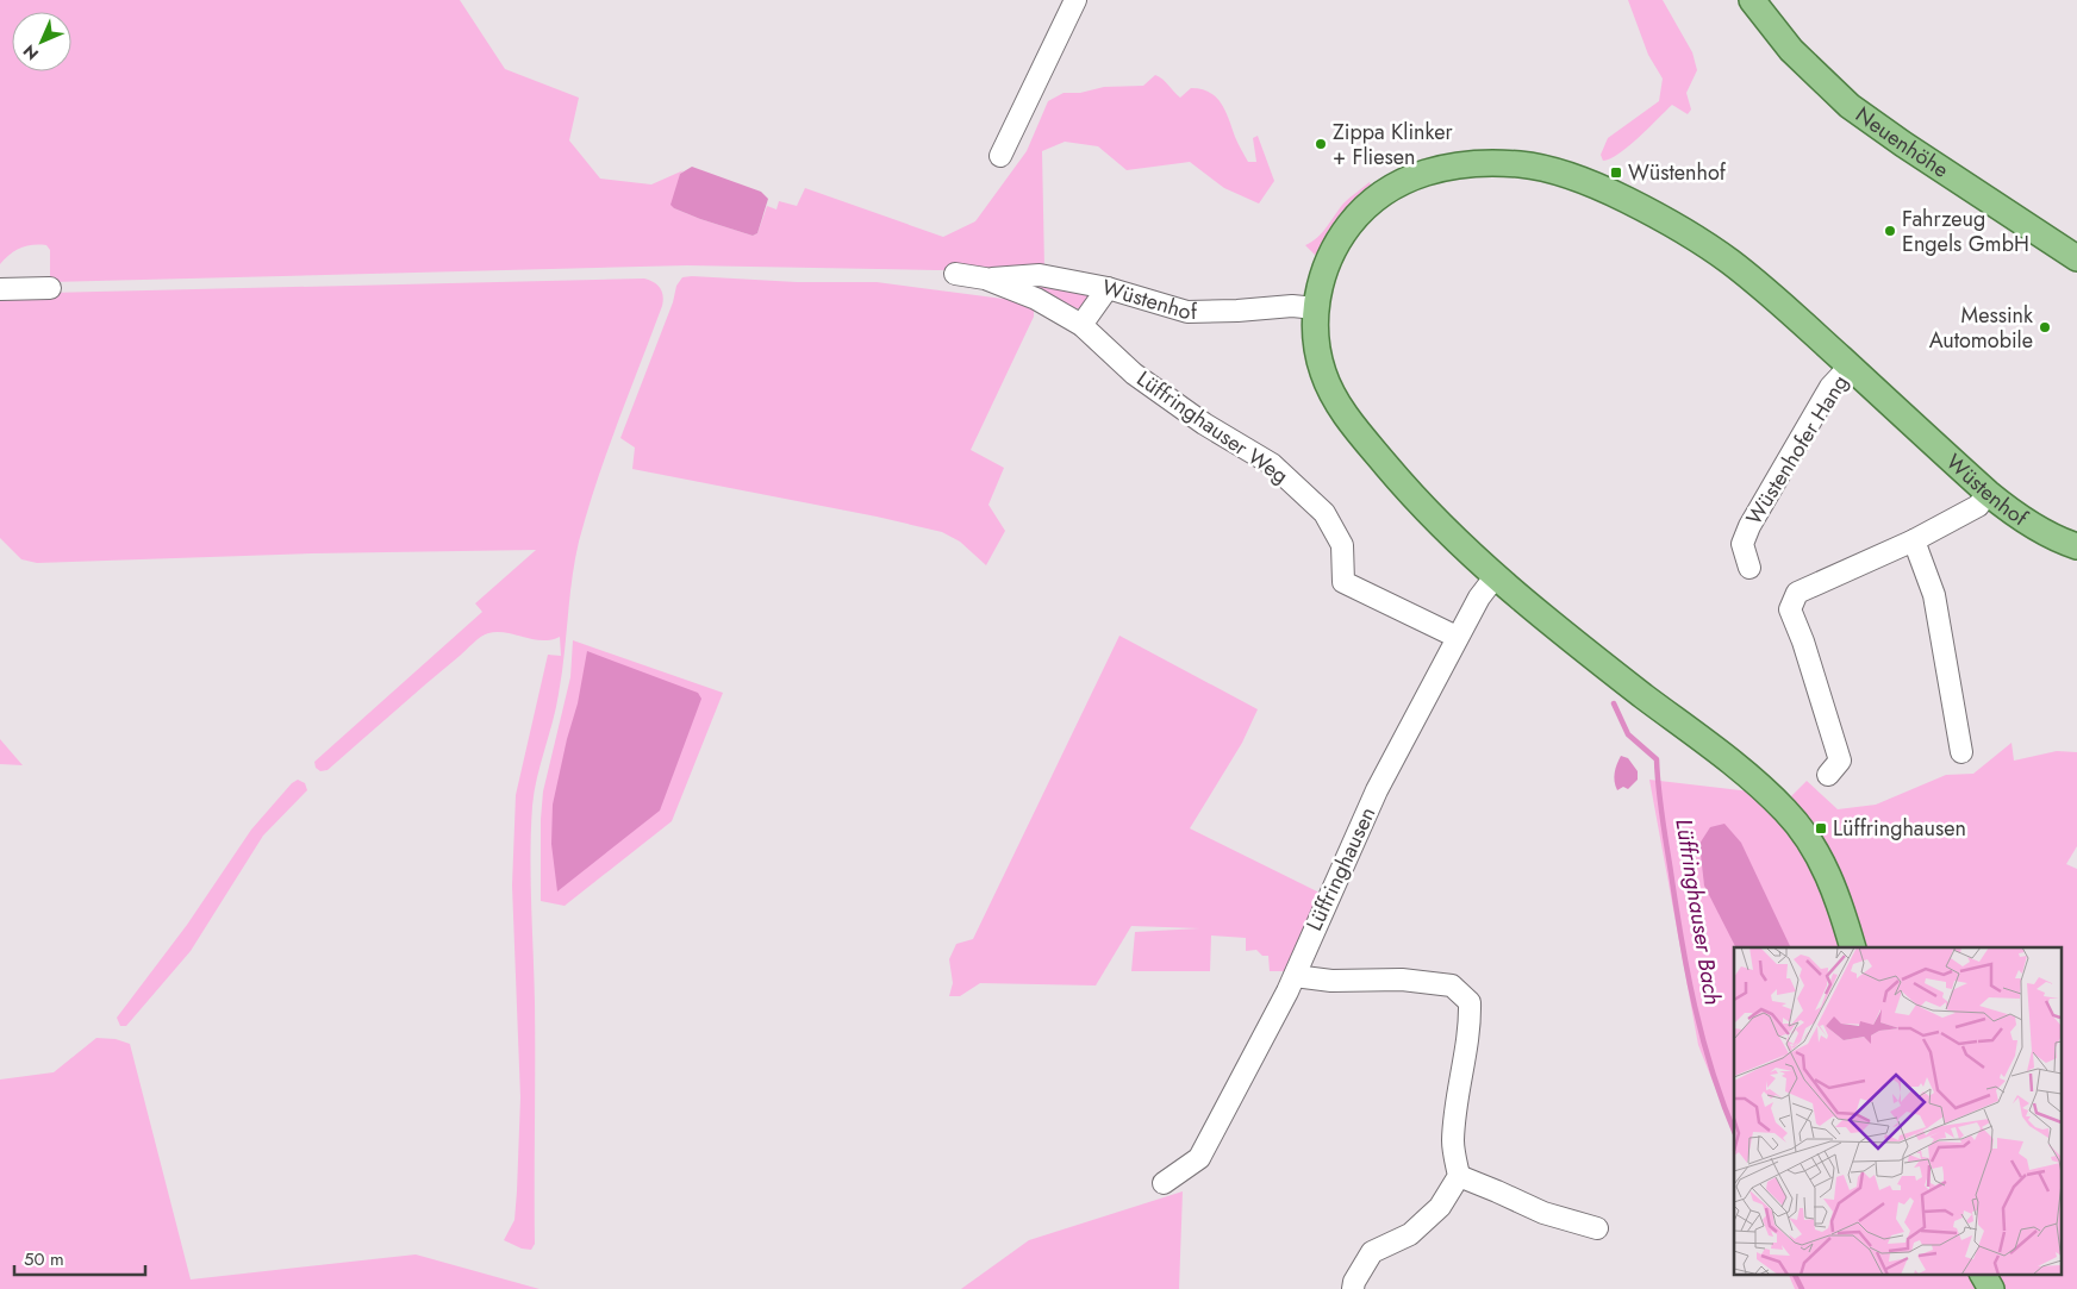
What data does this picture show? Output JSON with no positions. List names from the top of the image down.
{
  "streets": {
    "main road": ["Neuenhöhe", "Wüstenhof"],
    "street": ["Lüffringhauser Weg", "Wüstenhofer Hang", "Lüffringhausen"]
  },
  "crossings": [
    ["Wüstenhof", "Lüffringhauser Weg"],
    ["Wüstenhof", "Wüstenhofer Hang"],
    ["Wüstenhof", "Lüffringhausen"],
    ["Lüffringhauser Weg", "Lüffringhausen"]
  ],
  "water": ["Lüffringhauser Bach"],
  "places": {
    "other": ["Zippa Klinker + Fliesen", "Fahrzeug Engels GmbH", "Messink Automobile"],
    "transit": ["Wüstenhof", "Lüffringhausen"]
  },
  "scale_bar": "50 m",
  "north": "bottom left"
}
